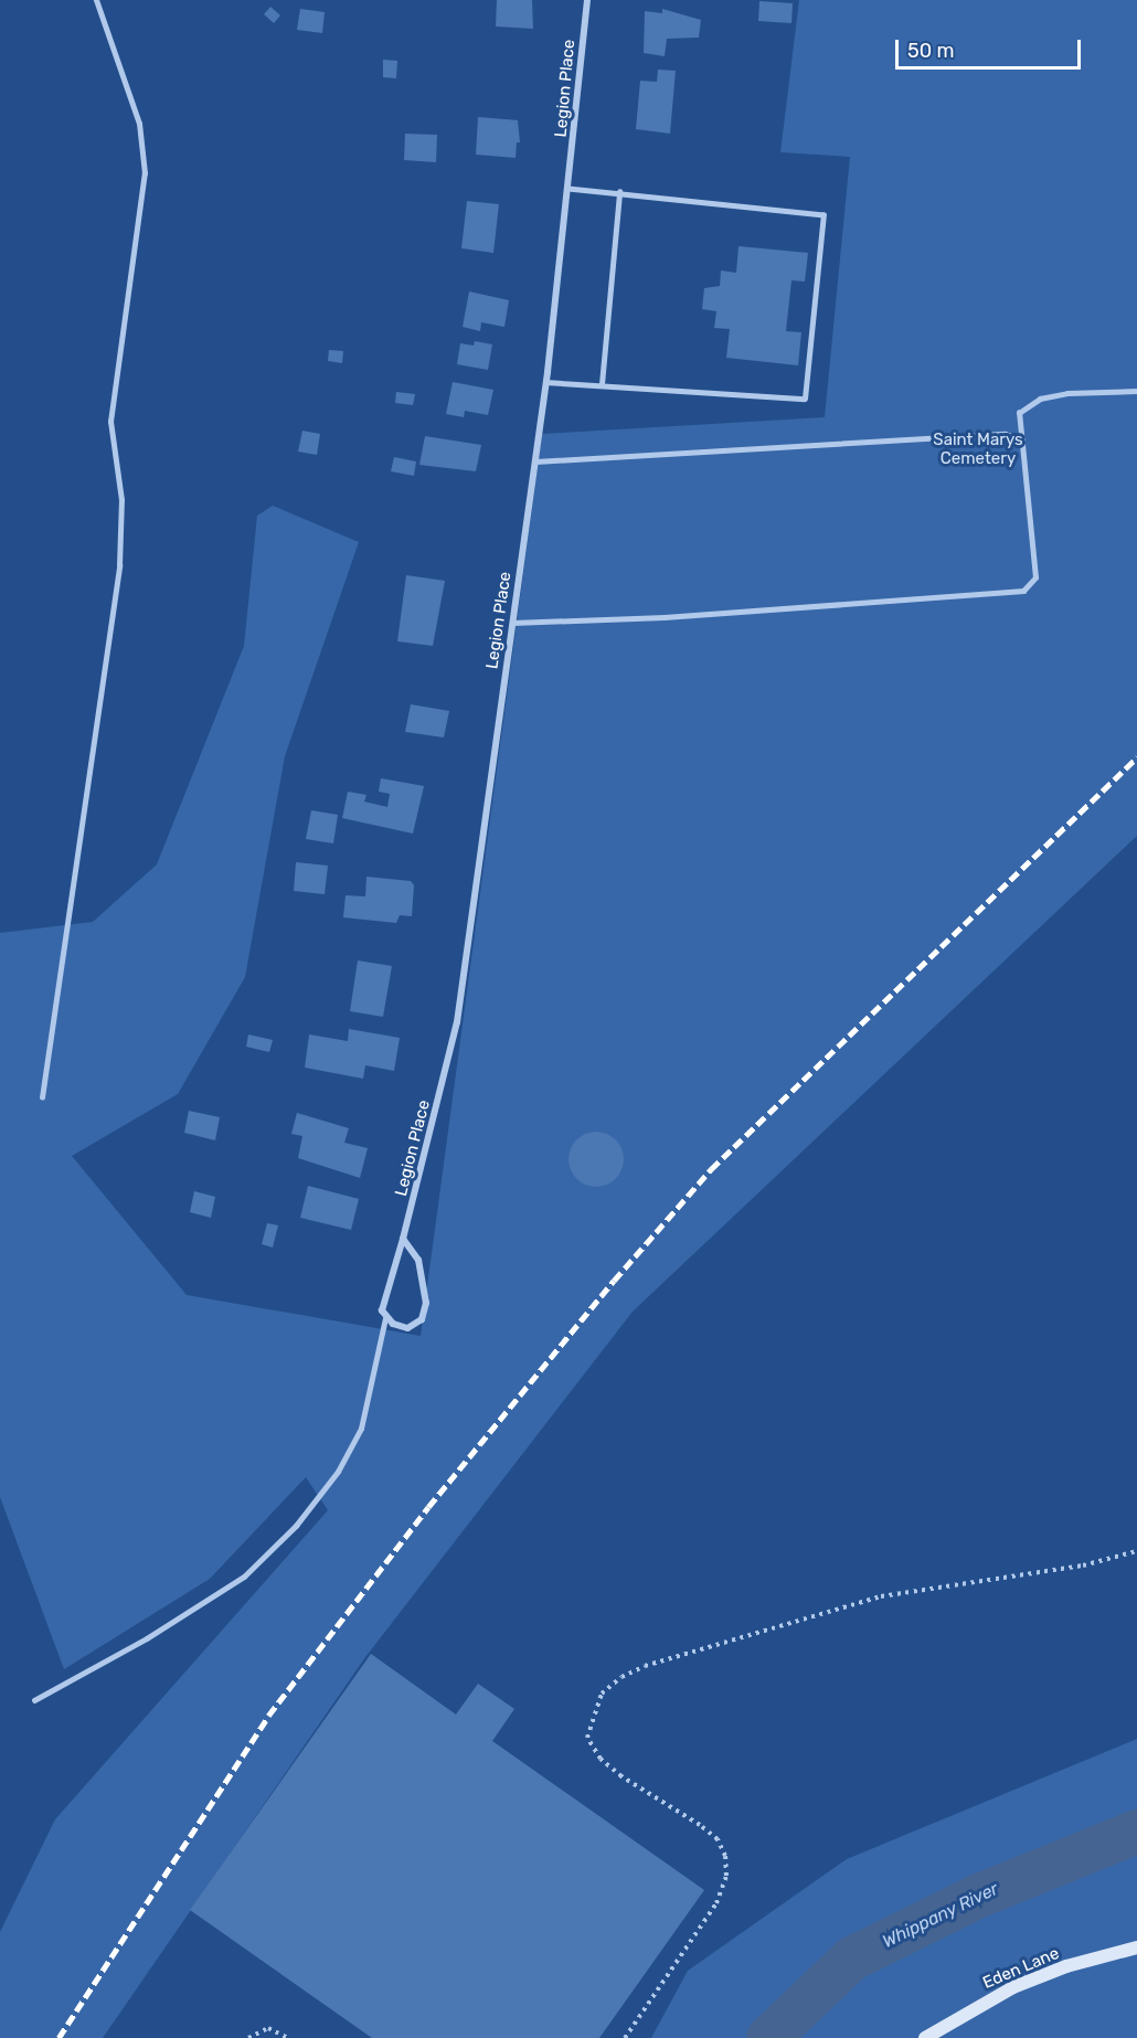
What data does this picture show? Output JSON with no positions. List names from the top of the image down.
{
  "streets": {
    "street": ["Legion Place", "Eden Lane"]
  },
  "water": ["Whippany River"],
  "parks": ["Saint Marys Cemetery"],
  "scale_bar": "50 m"
}
